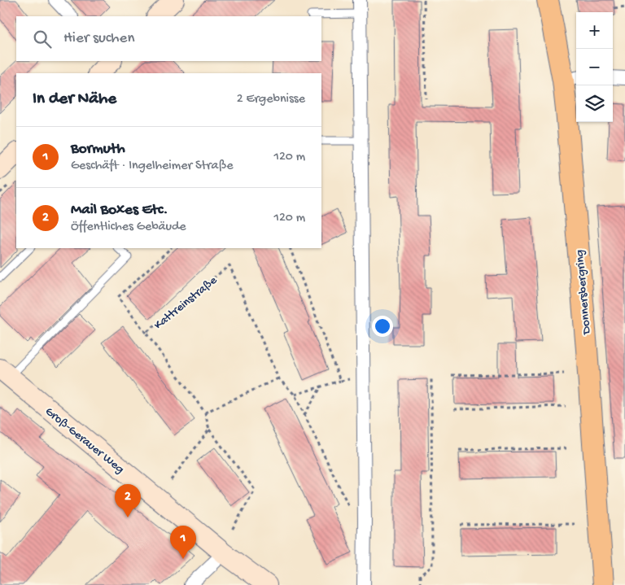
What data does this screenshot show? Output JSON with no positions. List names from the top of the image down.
{
  "streets": {
    "main road": ["Donnersbergring", "Groß-Gerauer Weg"],
    "path": ["Kattreinstraße"]
  },
  "page": {
    "map_buttons": ["+", "−"],
    "search": "Hier suchen",
    "heading": ["In der Nähe", "2 Ergebnisse"],
    "list": [
      {
        "mark": "1",
        "name": "Bormuth",
        "note": "Geschäft · Ingelheimer Straße",
        "value": "120 m"
      },
      {
        "mark": "2",
        "name": "Mail Boxes Etc.",
        "note": "Öffentliches Gebäude",
        "value": "120 m"
      }
    ],
    "pins": ["2", "1"]
  }
}
